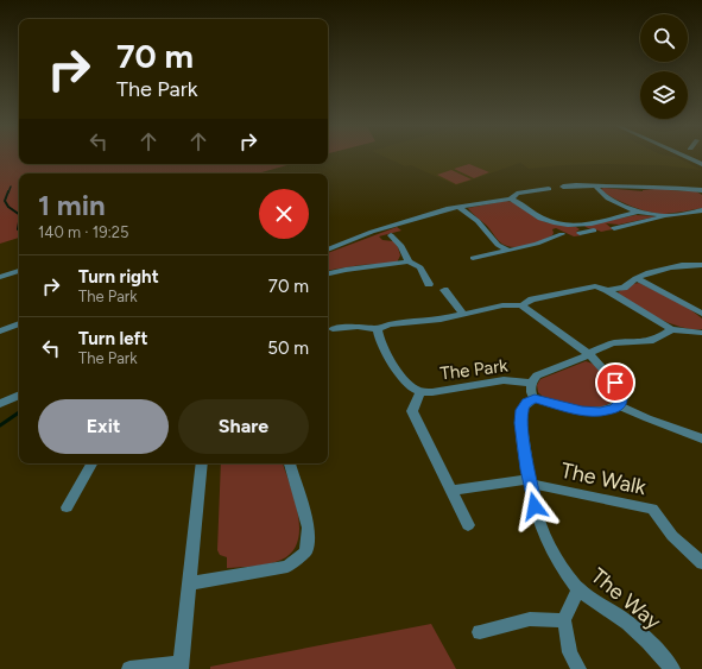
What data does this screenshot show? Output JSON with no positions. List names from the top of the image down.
{
  "streets": {
    "street": ["The Park", "The Walk", "The Way"]
  },
  "crossings": [
    ["The Park", "The Way"],
    ["The Walk", "The Way"]
  ],
  "page": {
    "turn": ["70 m", "The Park"],
    "heading": ["1 min", "140 m · 19:25"],
    "list": [
      {
        "name": "Turn right",
        "note": "The Park",
        "value": "70 m"
      },
      {
        "name": "Turn left",
        "note": "The Park",
        "value": "50 m"
      }
    ],
    "buttons": ["Exit", "Share"]
  }
}
